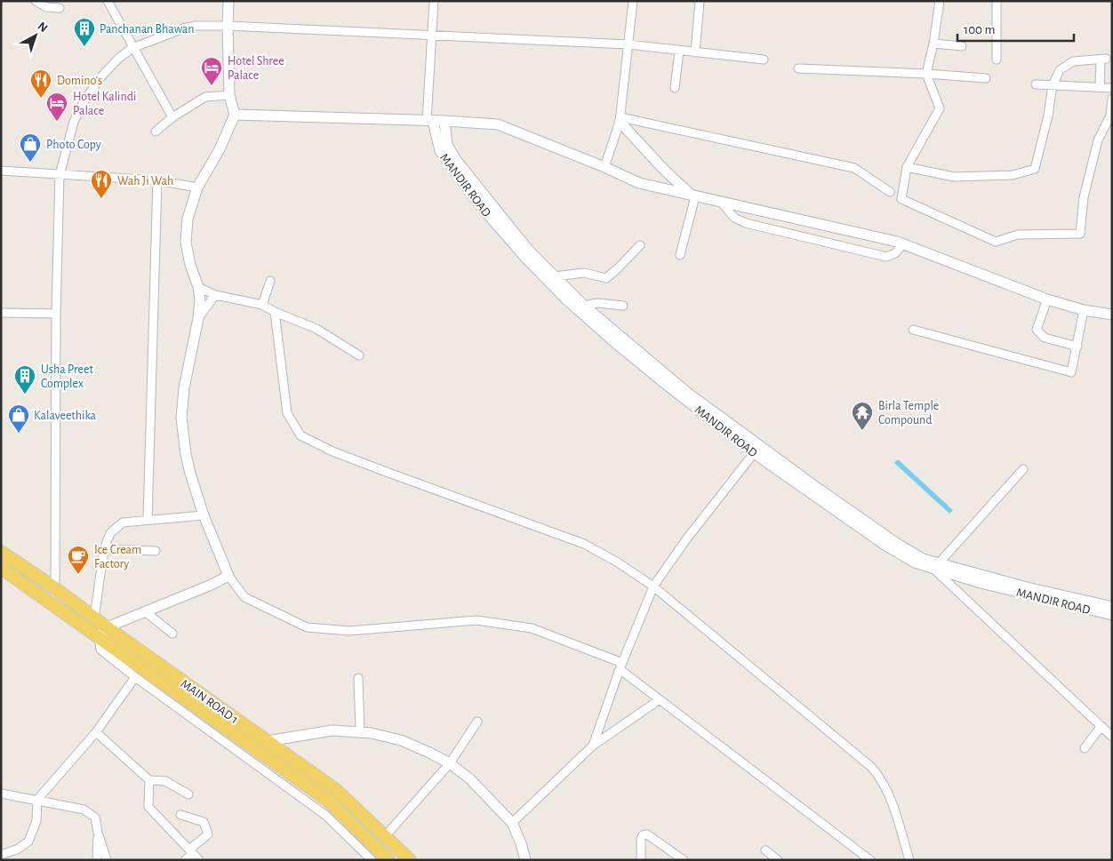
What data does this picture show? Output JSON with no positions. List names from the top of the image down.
{
  "streets": {
    "main road": ["MAIN ROAD 1"],
    "street": ["MANDIR ROAD"]
  },
  "places": {
    "building": ["Panchanan Bhawan", "Usha Preet Complex"],
    "hotel": ["Hotel Shree Palace", "Hotel Kalindi Palace"],
    "restaurant": ["Domino's", "Wah Ji Wah"],
    "shop": ["Photo Copy", "Kalaveethika"],
    "temple": ["Birla Temple Compound"],
    "cafe": ["Ice Cream Factory"]
  },
  "scale_bar": "100 m",
  "north": "top right"
}
